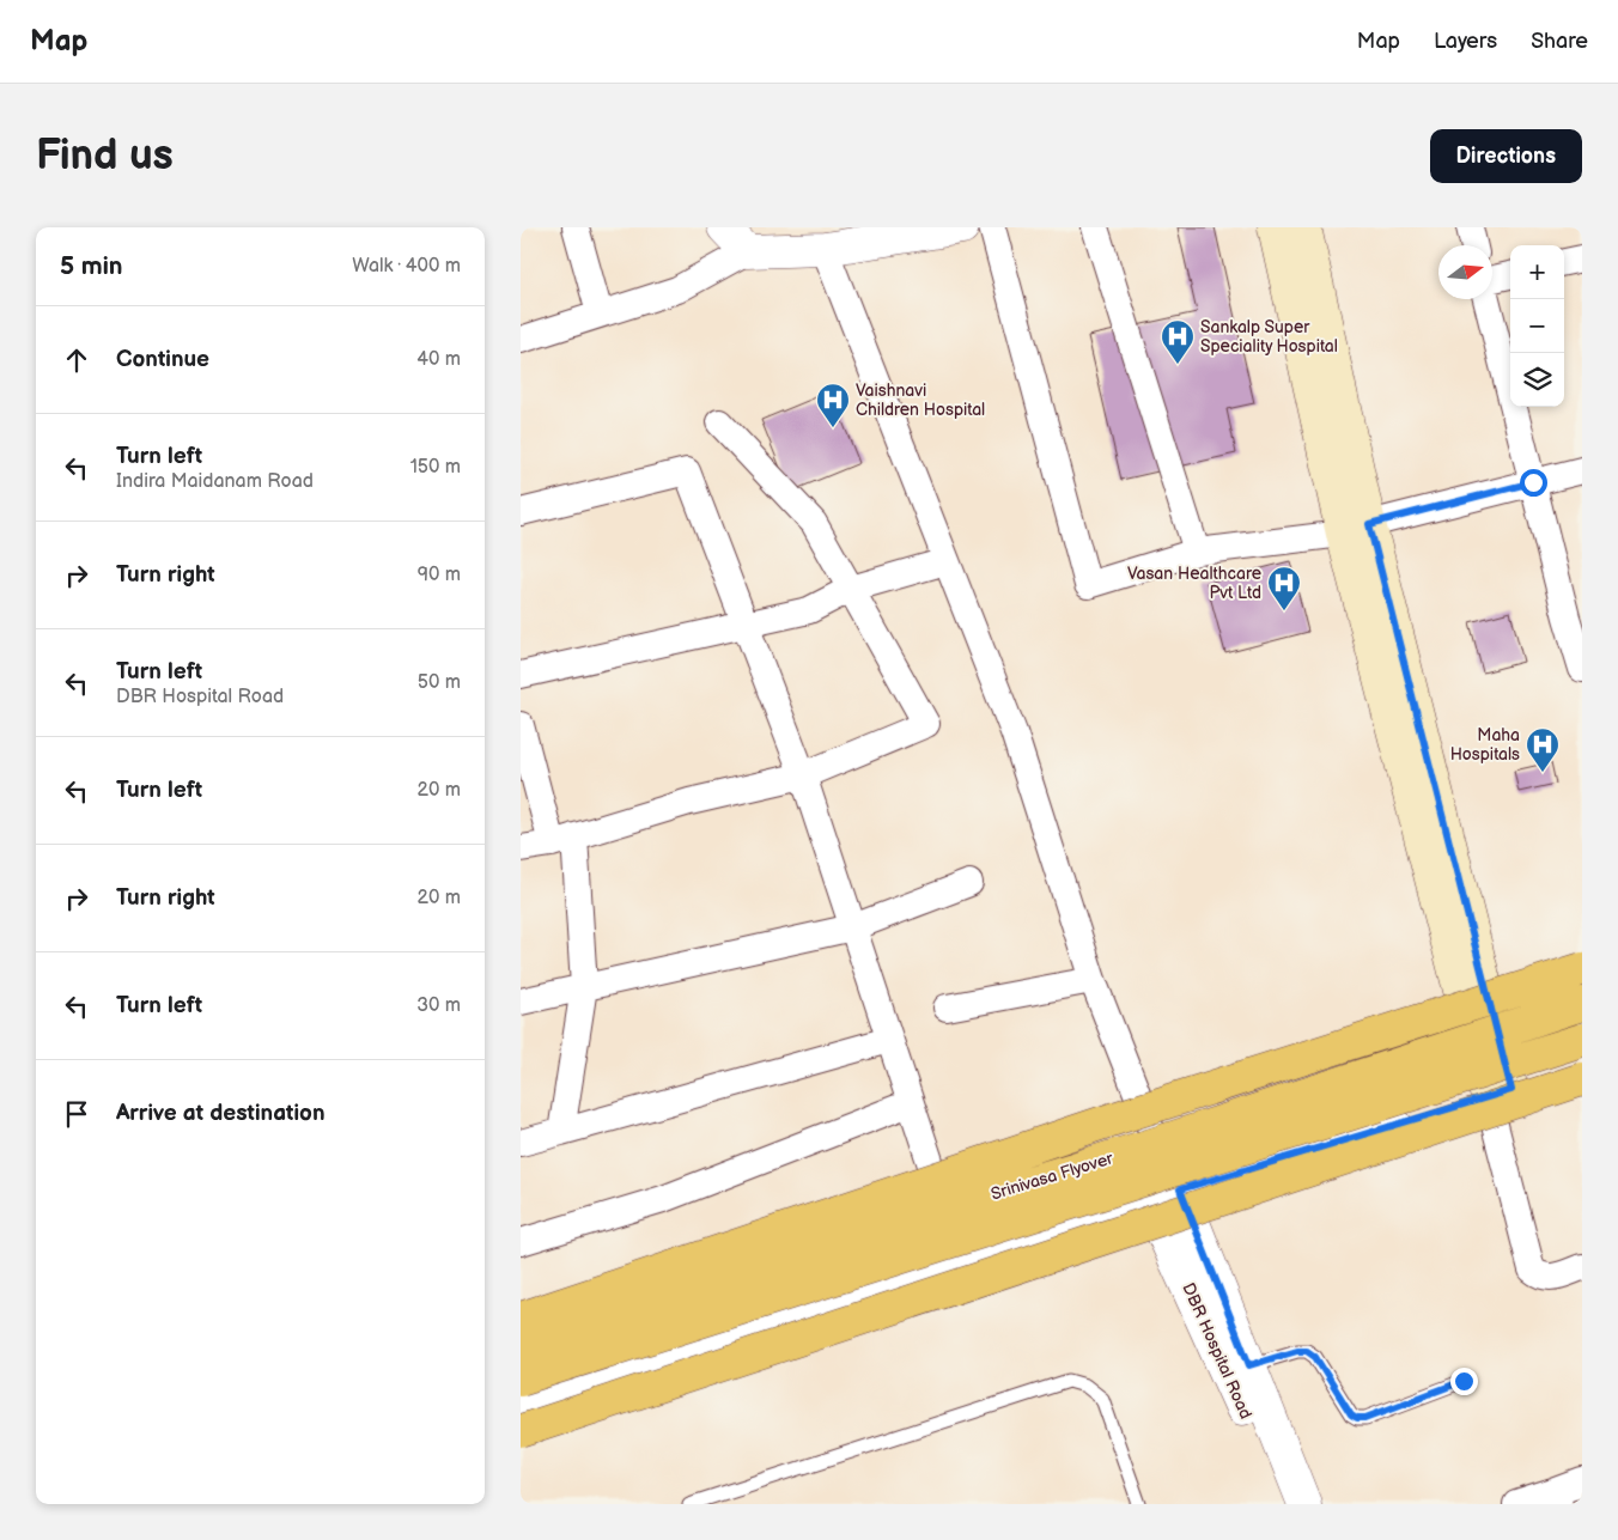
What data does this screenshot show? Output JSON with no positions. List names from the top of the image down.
{
  "streets": {
    "main road": ["Srinivasa Flyover"],
    "street": ["DBR Hospital Road"]
  },
  "places": {
    "hospital": [
      "Sankalp Super Speciality Hospital",
      "Vaishnavi Children Hospital",
      "Vasan Healthcare Pvt Ltd",
      "Maha Hospitals"
    ]
  },
  "north": "right",
  "page": {
    "header": "Map",
    "nav": ["Map", "Layers", "Share"],
    "buttons": "Directions",
    "title": "Find us",
    "heading": ["5 min", "Walk · 400 m"],
    "map_buttons": ["+", "−"],
    "list": [
      ["Continue", "40 m"],
      ["Turn left", "Indira Maidanam Road", "150 m"],
      ["Turn right", "90 m"],
      ["Turn left", "DBR Hospital Road", "50 m"],
      ["Turn left", "20 m"],
      ["Turn right", "20 m"],
      ["Turn left", "30 m"],
      "Arrive at destination"
    ]
  }
}
